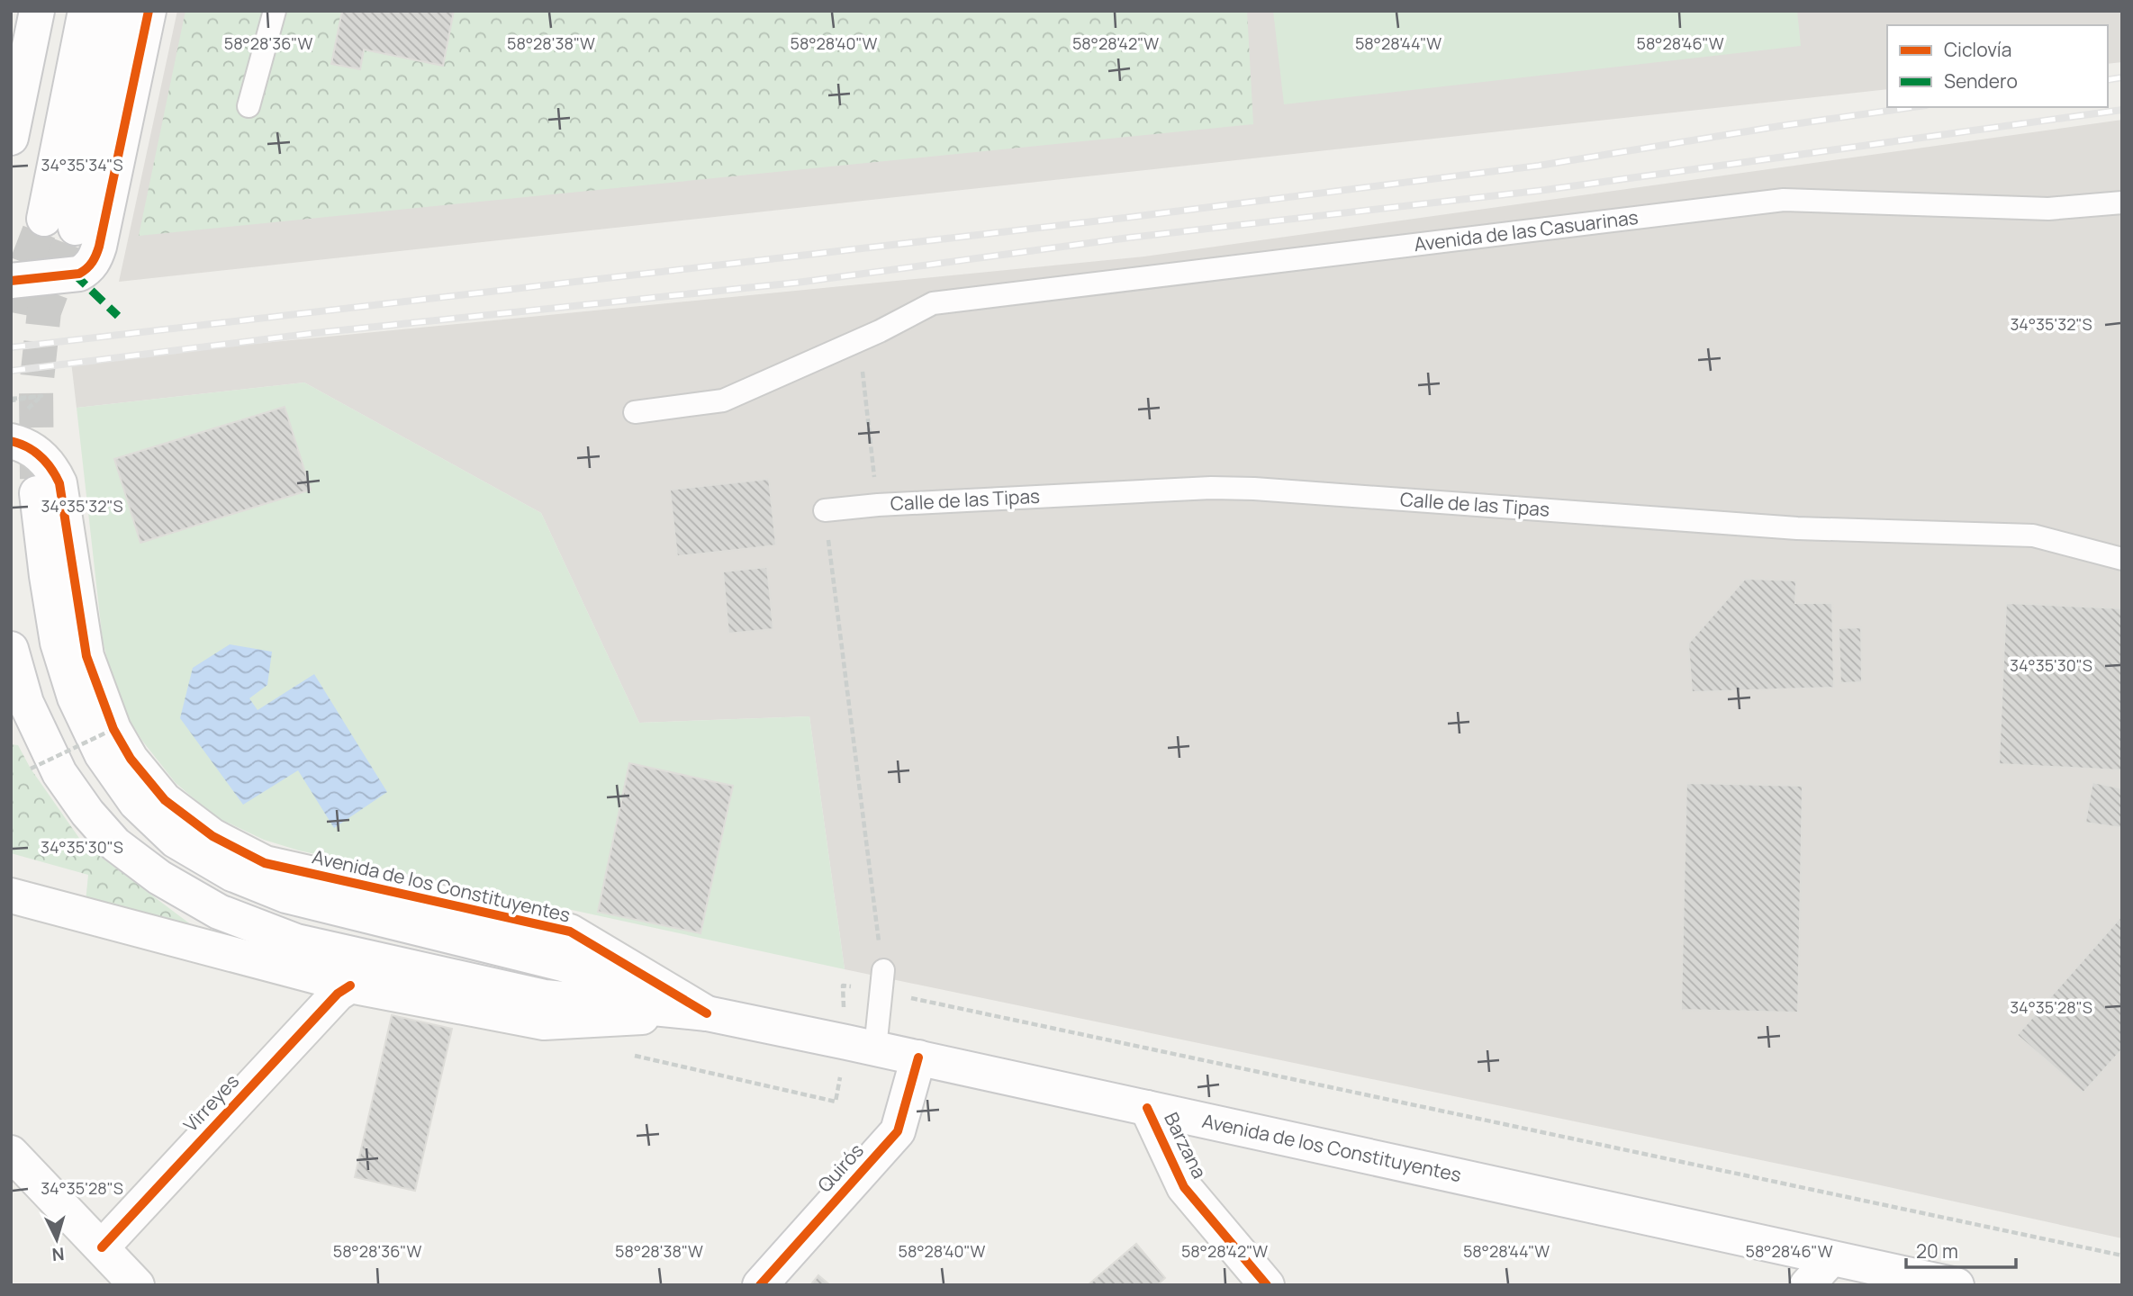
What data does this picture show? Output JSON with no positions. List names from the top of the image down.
{
  "streets": {
    "main road": [
      "Avenida de los Constituyentes",
      "Virreyes",
      "Barzana",
      "Quirós"
    ],
    "lane": ["Avenida de las Casuarinas", "Calle de las Tipas"]
  },
  "crossings": [
    ["Avenida de los Constituyentes", "Virreyes"],
    ["Avenida de los Constituyentes", "Barzana"],
    ["Avenida de los Constituyentes", "Quirós"]
  ],
  "legend": ["Ciclovía", "Sendero"],
  "scale_bar": "20 m",
  "north": "bottom",
  "coordinates": [
    "58°28'36\"W",
    "58°28'38\"W",
    "58°28'40\"W",
    "58°28'42\"W",
    "58°28'44\"W",
    "58°28'46\"W",
    "34°35'34\"S",
    "34°35'32\"S",
    "34°35'30\"S",
    "34°35'28\"S"
  ]
}
